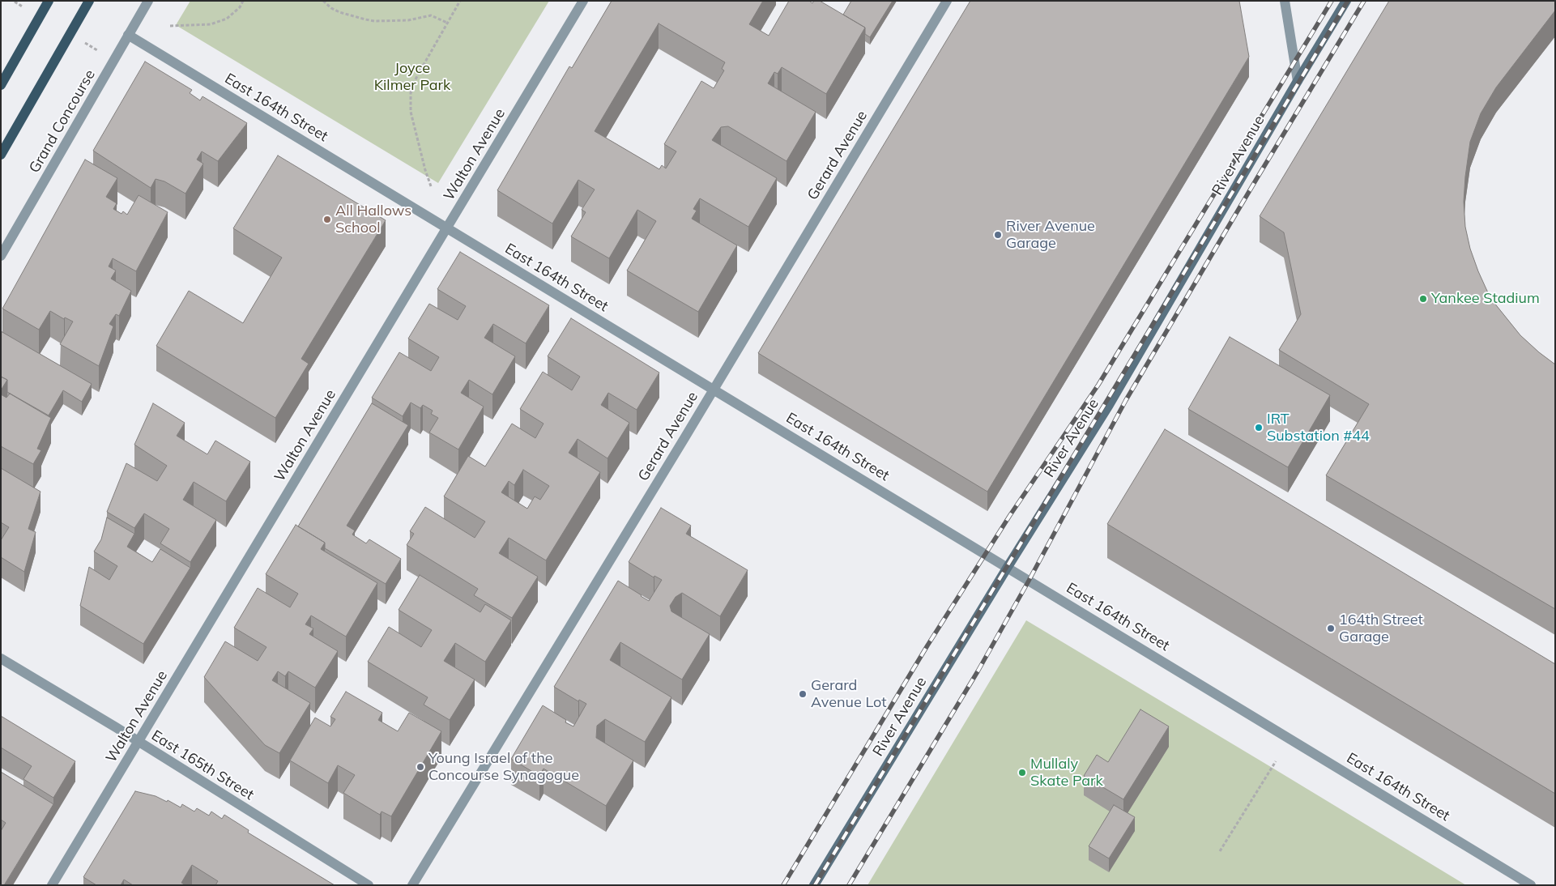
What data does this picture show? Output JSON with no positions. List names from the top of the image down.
{
  "streets": {
    "main road": ["River Avenue"],
    "street": [
      "East 164th Street",
      "Grand Concourse",
      "Walton Avenue",
      "Gerard Avenue",
      "East 165th Street"
    ]
  },
  "crossings": [
    ["East 164th Street", "Grand Concourse"],
    ["East 164th Street", "Walton Avenue"],
    ["East 164th Street", "Gerard Avenue"],
    ["East 164th Street", "River Avenue"],
    ["Walton Avenue", "East 165th Street"]
  ],
  "parks": ["Joyce Kilmer Park"],
  "places": [
    "All Hallows School",
    "River Avenue Garage",
    "Yankee Stadium",
    "IRT Substation #44",
    "164th Street Garage",
    "Gerard Avenue Lot",
    "Young Israel of the Concourse Synagogue",
    "Mullaly Skate Park"
  ]
}
